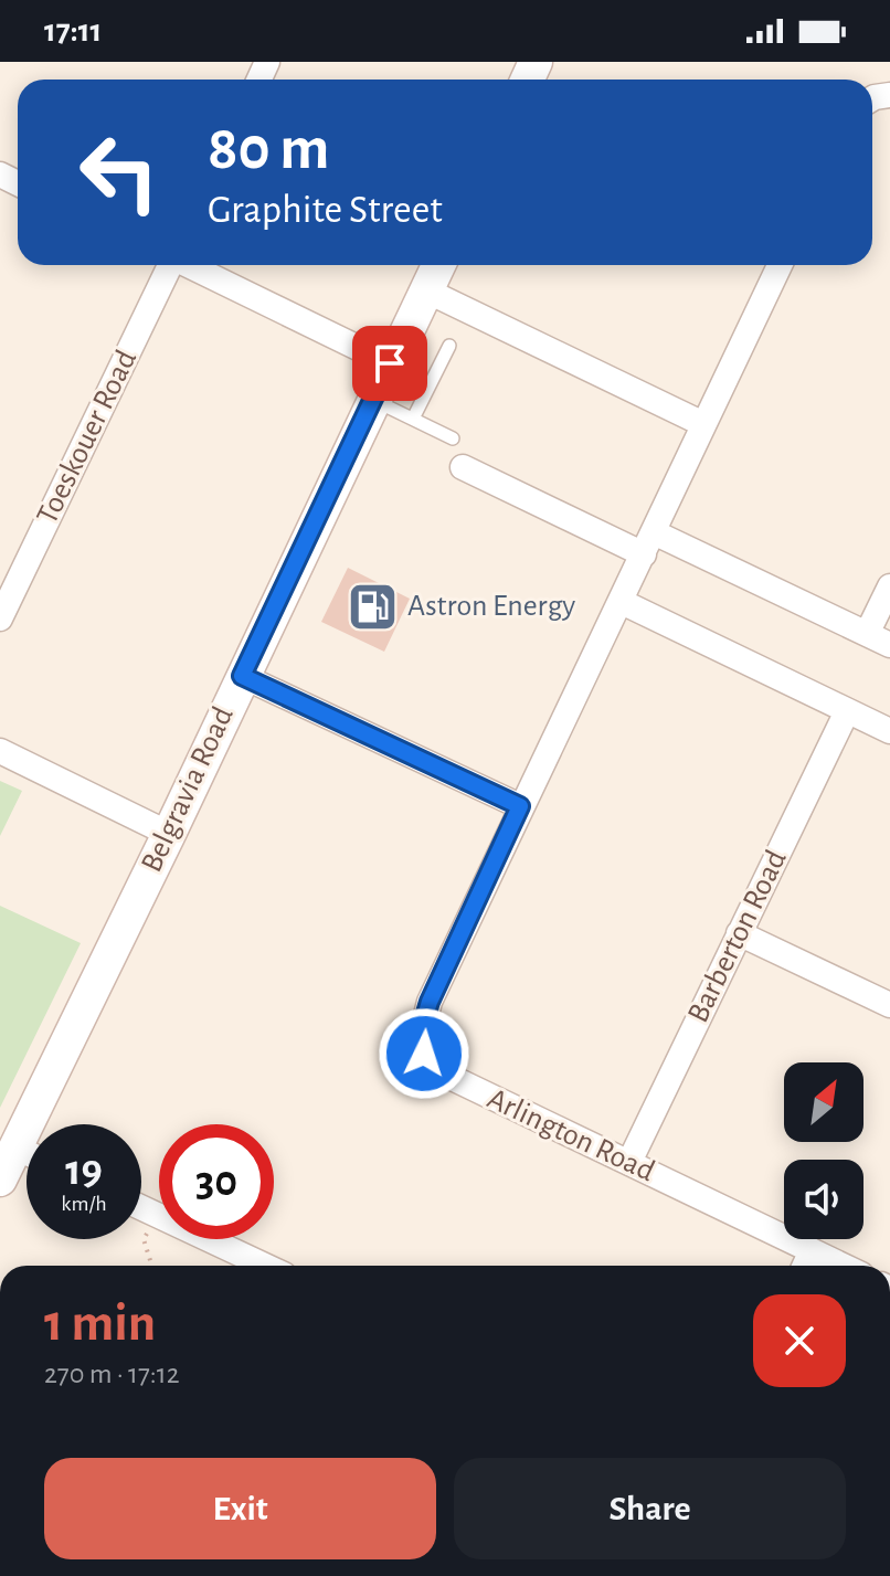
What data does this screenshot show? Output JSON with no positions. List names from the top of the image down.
{
  "streets": {
    "street": [
      "Toeskouer Road",
      "Belgravia Road",
      "Barberton Road",
      "Arlington Road"
    ]
  },
  "crossings": [
    ["Barberton Road", "Arlington Road"]
  ],
  "places": {
    "fuel station": ["Astron Energy"]
  },
  "north": "top right",
  "page": {
    "status": "17:11",
    "turn": ["80 m", "Graphite Street"],
    "speed": "19 km/h",
    "limit": "30",
    "heading": ["1 min", "270 m · 17:12"],
    "buttons": ["Exit", "Share"]
  }
}
